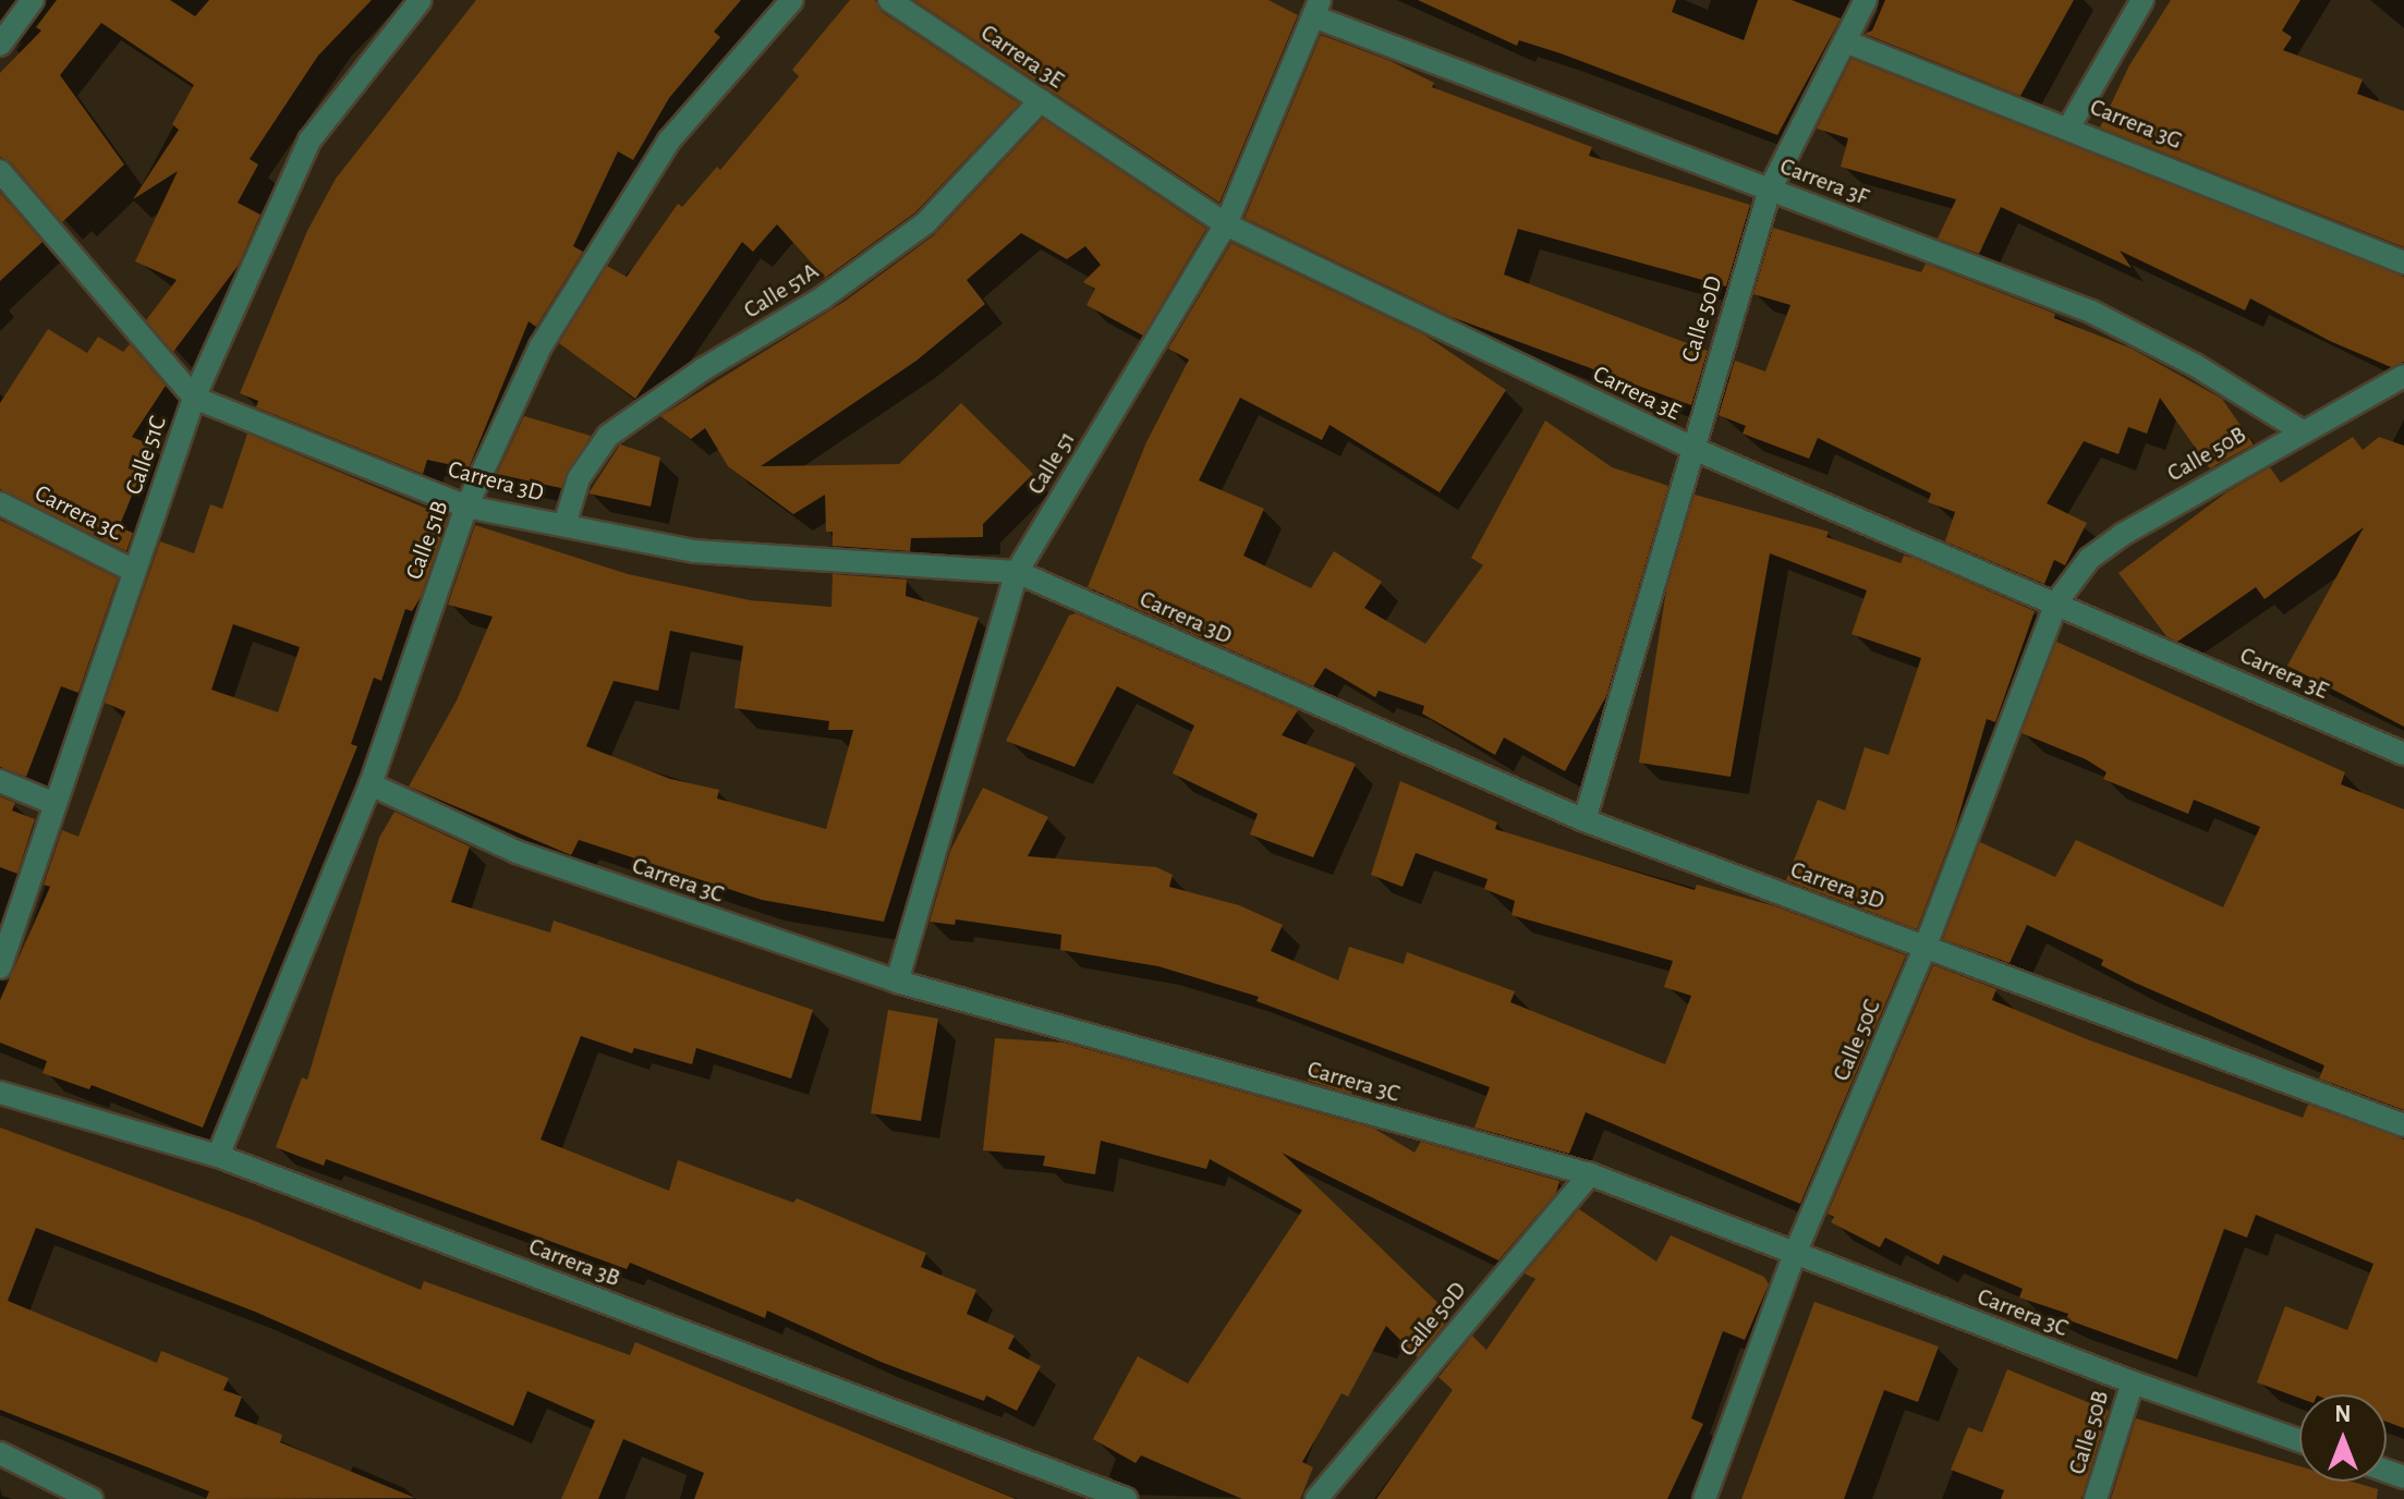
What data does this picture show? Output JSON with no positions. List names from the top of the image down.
{
  "streets": {
    "street": [
      "Carrera 3E",
      "Carrera 3G",
      "Carrera 3F",
      "Calle 51A",
      "Calle 50D",
      "Calle 50B",
      "Calle 51C",
      "Calle 51",
      "Carrera 3D",
      "Carrera 3C",
      "Calle 51B",
      "Calle 50C",
      "Carrera 3B"
    ]
  },
  "crossings": [
    ["Carrera 3E", "Calle 51A"],
    ["Carrera 3E", "Calle 50D"],
    ["Carrera 3E", "Calle 50B"],
    ["Carrera 3E", "Calle 51"],
    ["Carrera 3E", "Calle 50C"],
    ["Carrera 3G", "Calle 50D"],
    ["Carrera 3F", "Calle 50D"],
    ["Carrera 3F", "Calle 50B"],
    ["Carrera 3F", "Calle 51"],
    ["Calle 51A", "Carrera 3D"],
    ["Calle 50D", "Carrera 3D"],
    ["Calle 50D", "Carrera 3C"],
    ["Calle 50B", "Carrera 3C"],
    ["Calle 50B", "Calle 50C"],
    ["Calle 51C", "Carrera 3D"],
    ["Calle 51C", "Carrera 3C"],
    ["Calle 51", "Carrera 3D"],
    ["Calle 51", "Carrera 3C"],
    ["Carrera 3D", "Calle 51B"],
    ["Carrera 3D", "Calle 50C"],
    ["Carrera 3C", "Calle 51B"],
    ["Carrera 3C", "Calle 50C"],
    ["Calle 51B", "Carrera 3B"]
  ],
  "north": "top"
}
